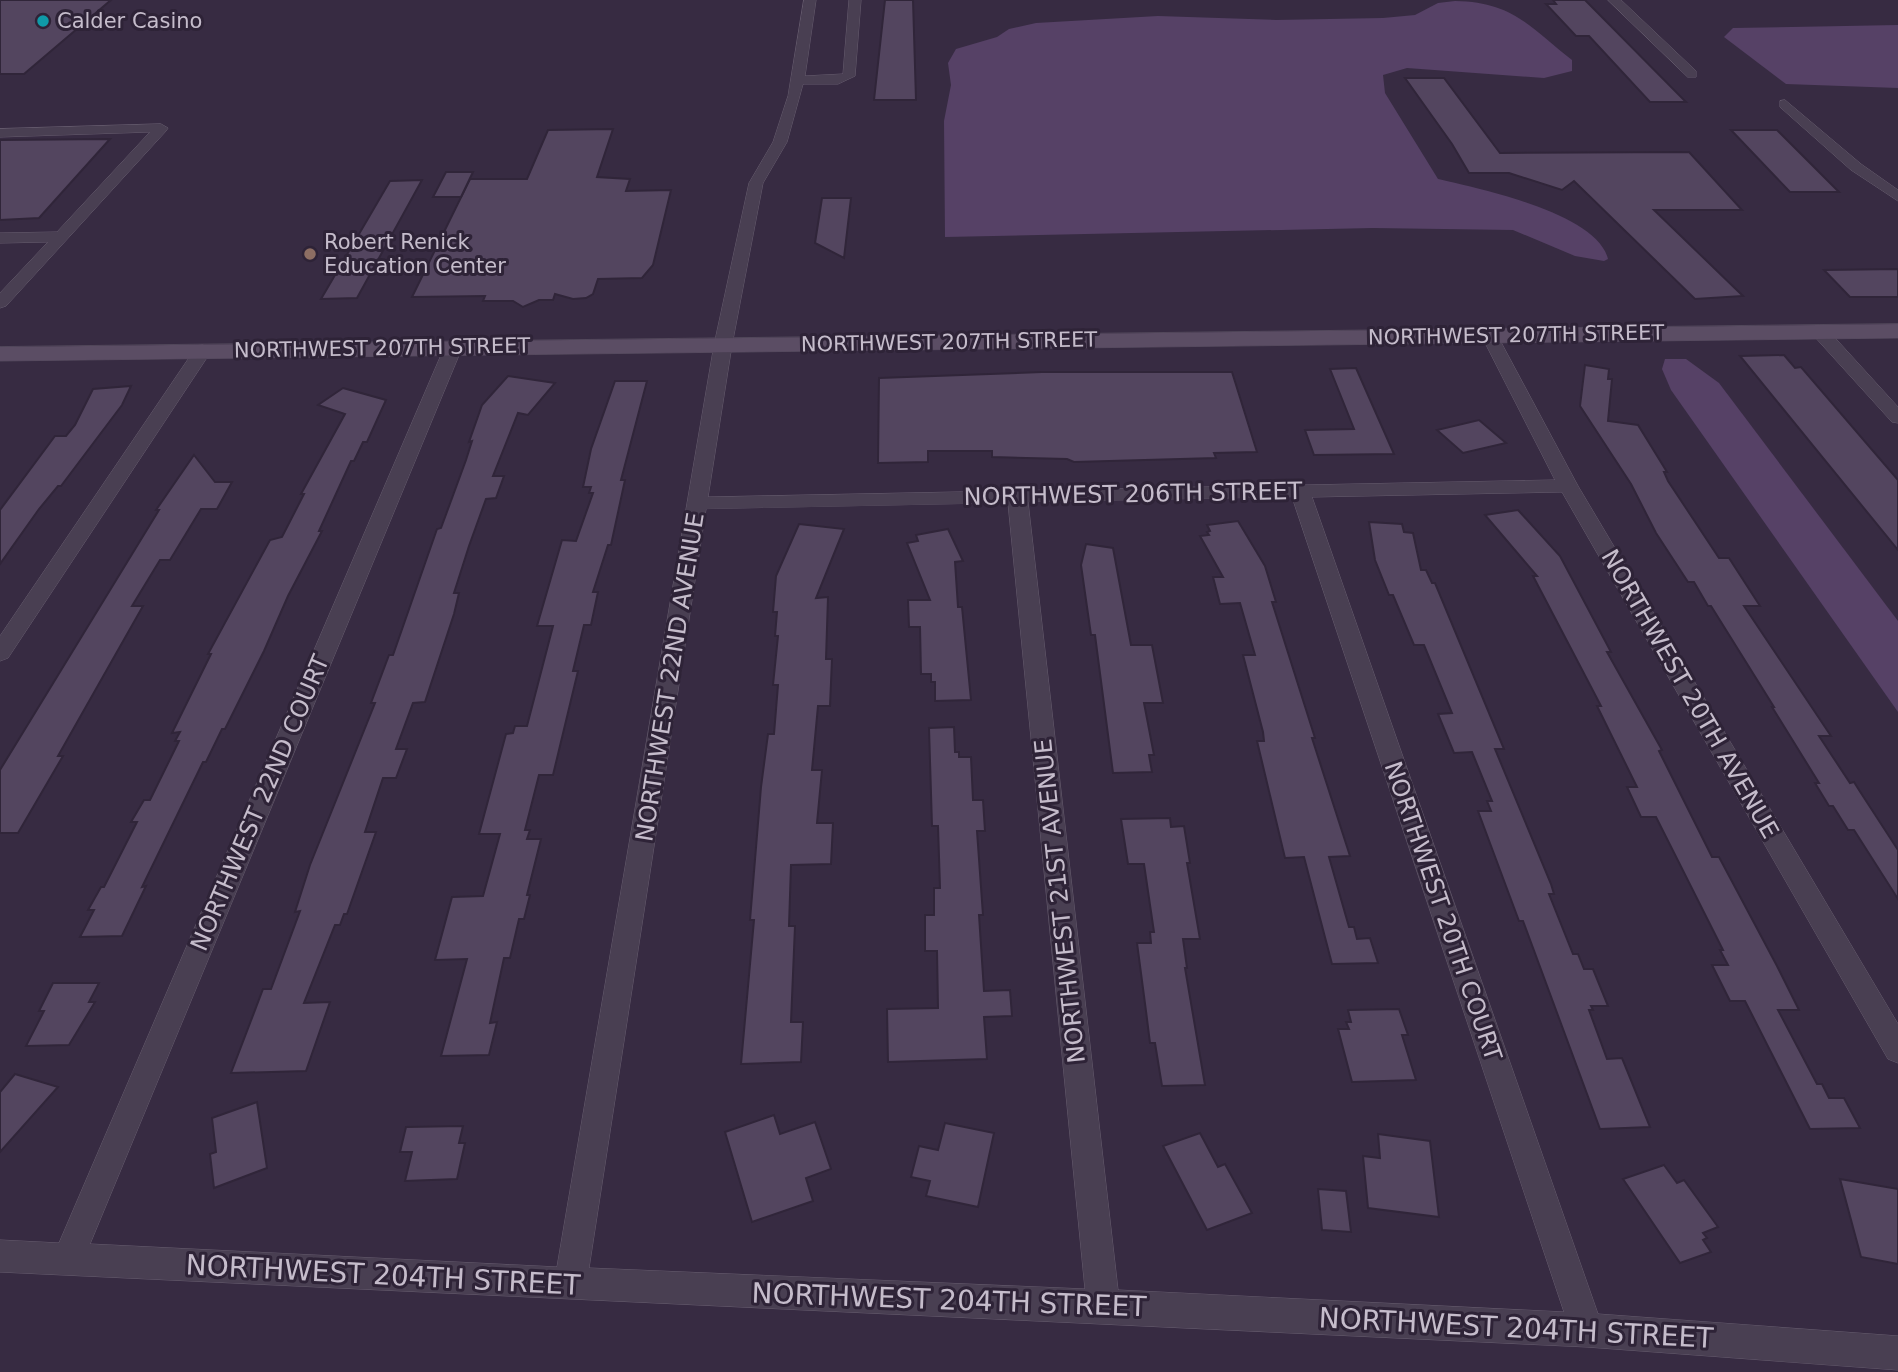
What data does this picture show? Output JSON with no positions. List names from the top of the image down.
{
  "streets": {
    "street": [
      "NORTHWEST 207TH STREET",
      "NORTHWEST 206TH STREET",
      "NORTHWEST 22ND AVENUE",
      "NORTHWEST 20TH AVENUE",
      "NORTHWEST 22ND COURT",
      "NORTHWEST 21ST AVENUE",
      "NORTHWEST 20TH COURT",
      "NORTHWEST 204TH STREET"
    ]
  },
  "crossings": [
    ["NORTHWEST 207TH STREET", "NORTHWEST 22ND AVENUE"],
    ["NORTHWEST 207TH STREET", "NORTHWEST 20TH AVENUE"],
    ["NORTHWEST 207TH STREET", "NORTHWEST 22ND COURT"],
    ["NORTHWEST 206TH STREET", "NORTHWEST 22ND AVENUE"],
    ["NORTHWEST 206TH STREET", "NORTHWEST 20TH AVENUE"],
    ["NORTHWEST 206TH STREET", "NORTHWEST 21ST AVENUE"],
    ["NORTHWEST 206TH STREET", "NORTHWEST 20TH COURT"],
    ["NORTHWEST 22ND AVENUE", "NORTHWEST 204TH STREET"],
    ["NORTHWEST 22ND COURT", "NORTHWEST 204TH STREET"],
    ["NORTHWEST 21ST AVENUE", "NORTHWEST 204TH STREET"],
    ["NORTHWEST 20TH COURT", "NORTHWEST 204TH STREET"]
  ],
  "places": ["Calder Casino", "Robert Renick Education Center"]
}
